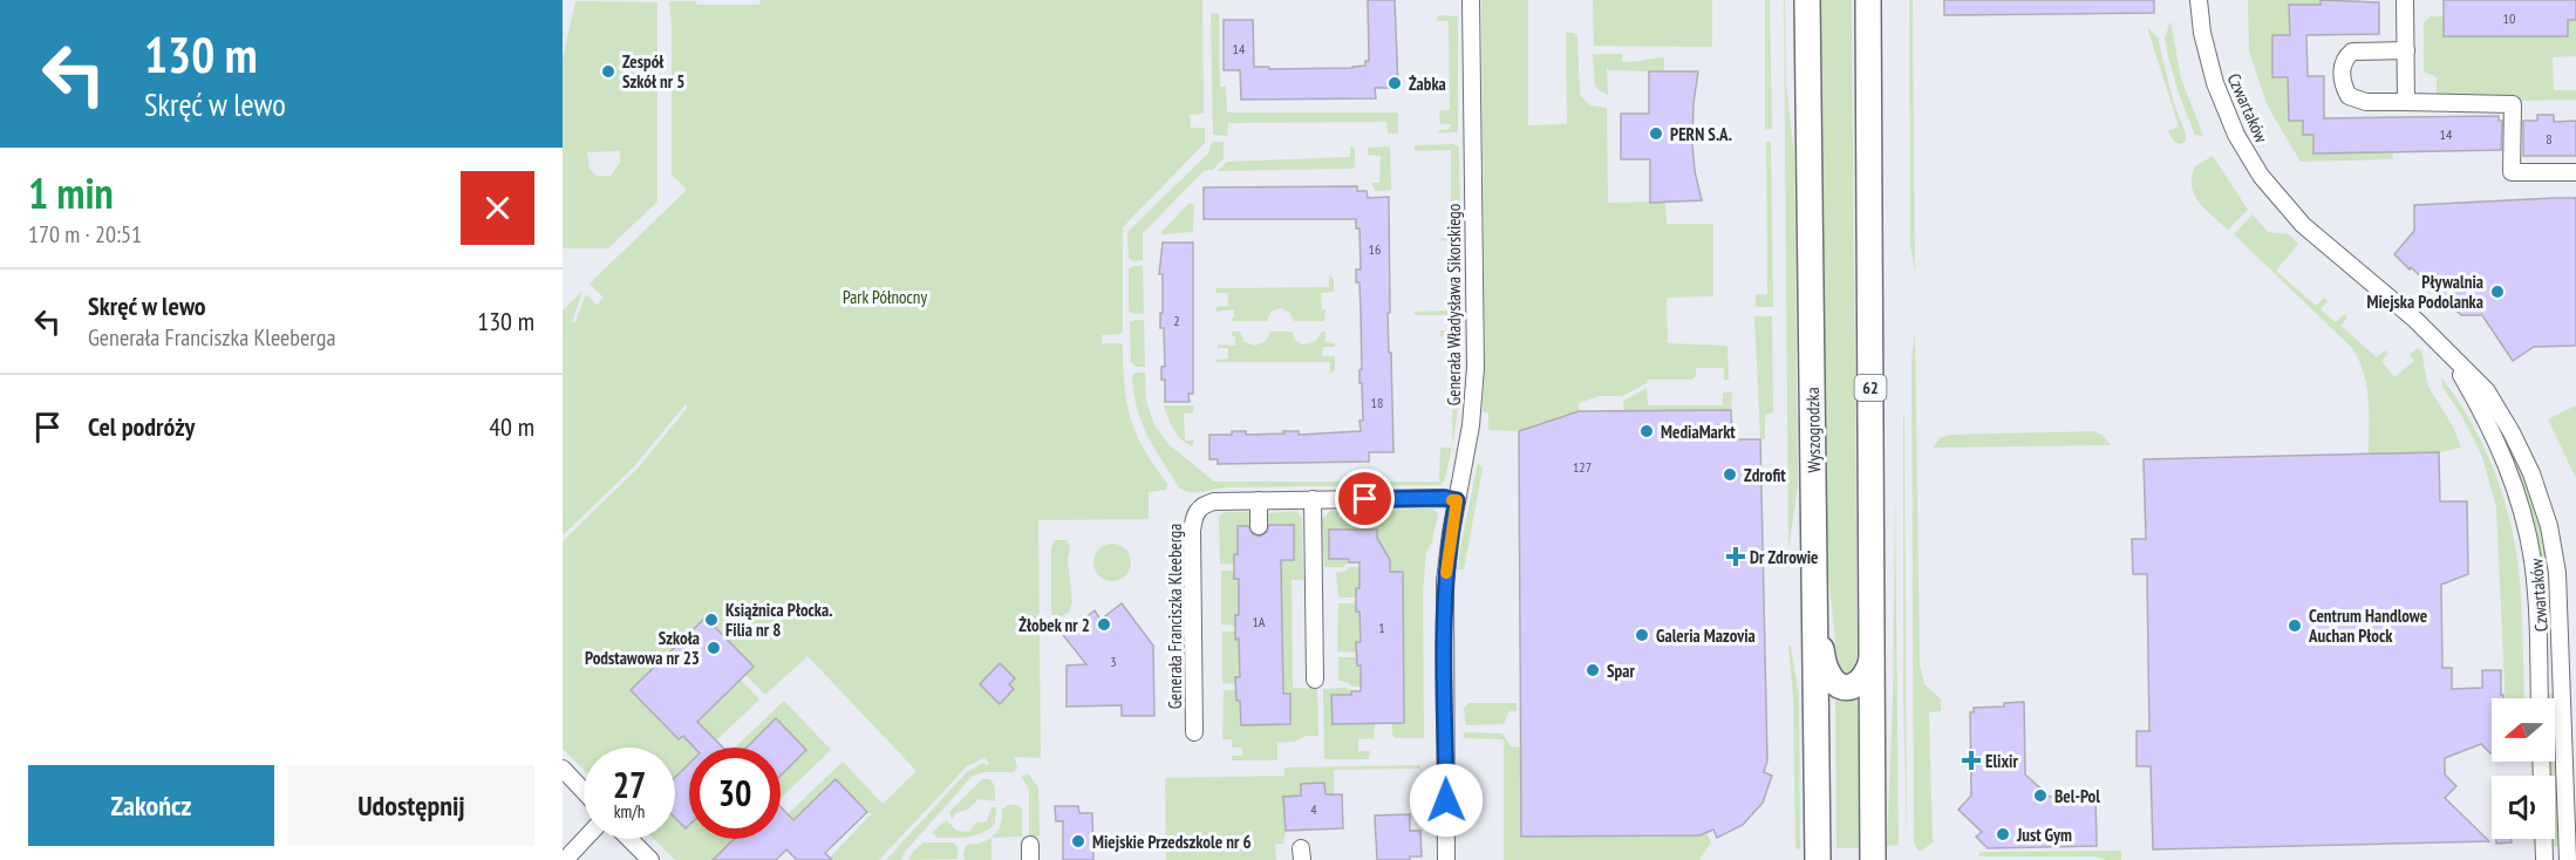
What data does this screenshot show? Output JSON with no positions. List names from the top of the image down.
{
  "streets": {
    "main road": ["62", "Wyszogrodzka"],
    "street": ["Czwartaków", "Generała Władysława Sikorskiego", "Generała Franciszka Kleeberga"]
  },
  "crossings": [
    ["Generała Władysława Sikorskiego", "Generała Franciszka Kleeberga"]
  ],
  "parks": ["Park Północny"],
  "places": {
    "other": [
      "Zespół Szkół nr 5",
      "Żabka",
      "PERN S.A.",
      "Pływalnia Miejska Podolanka",
      "MediaMarkt",
      "Zdrofit",
      "Książnica Płocka. Filia nr 8",
      "Żłobek nr 2",
      "Centrum Handlowe Auchan Płock",
      "Galeria Mazovia",
      "Szkoła Podstawowa nr 23",
      "Spar",
      "Bel-Pol",
      "Just Gym",
      "Miejskie Przedszkole nr 6"
    ],
    "health": ["Dr Zdrowie", "Elixir"]
  },
  "house_numbers": [
    "10",
    "14",
    "14",
    "8",
    "16",
    "2",
    "18",
    "127",
    "1A",
    "1",
    "3",
    "4"
  ],
  "north": "left",
  "page": {
    "turn": ["130 m", "Skręć w lewo"],
    "heading": ["1 min", "170 m · 20:51"],
    "list": [
      {
        "name": "Skręć w lewo",
        "note": "Generała Franciszka Kleeberga",
        "value": "130 m"
      },
      {
        "name": "Cel podróży",
        "value": "40 m"
      }
    ],
    "speed": "27 km/h",
    "limit": "30",
    "buttons": ["Zakończ", "Udostępnij"]
  }
}
